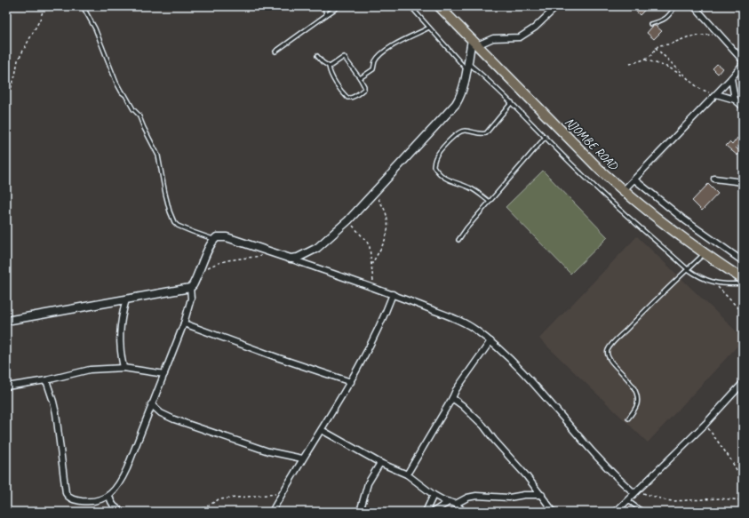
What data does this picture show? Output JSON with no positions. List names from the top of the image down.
{
  "streets": {
    "highway": ["NJOMBE ROAD"]
  }
}
